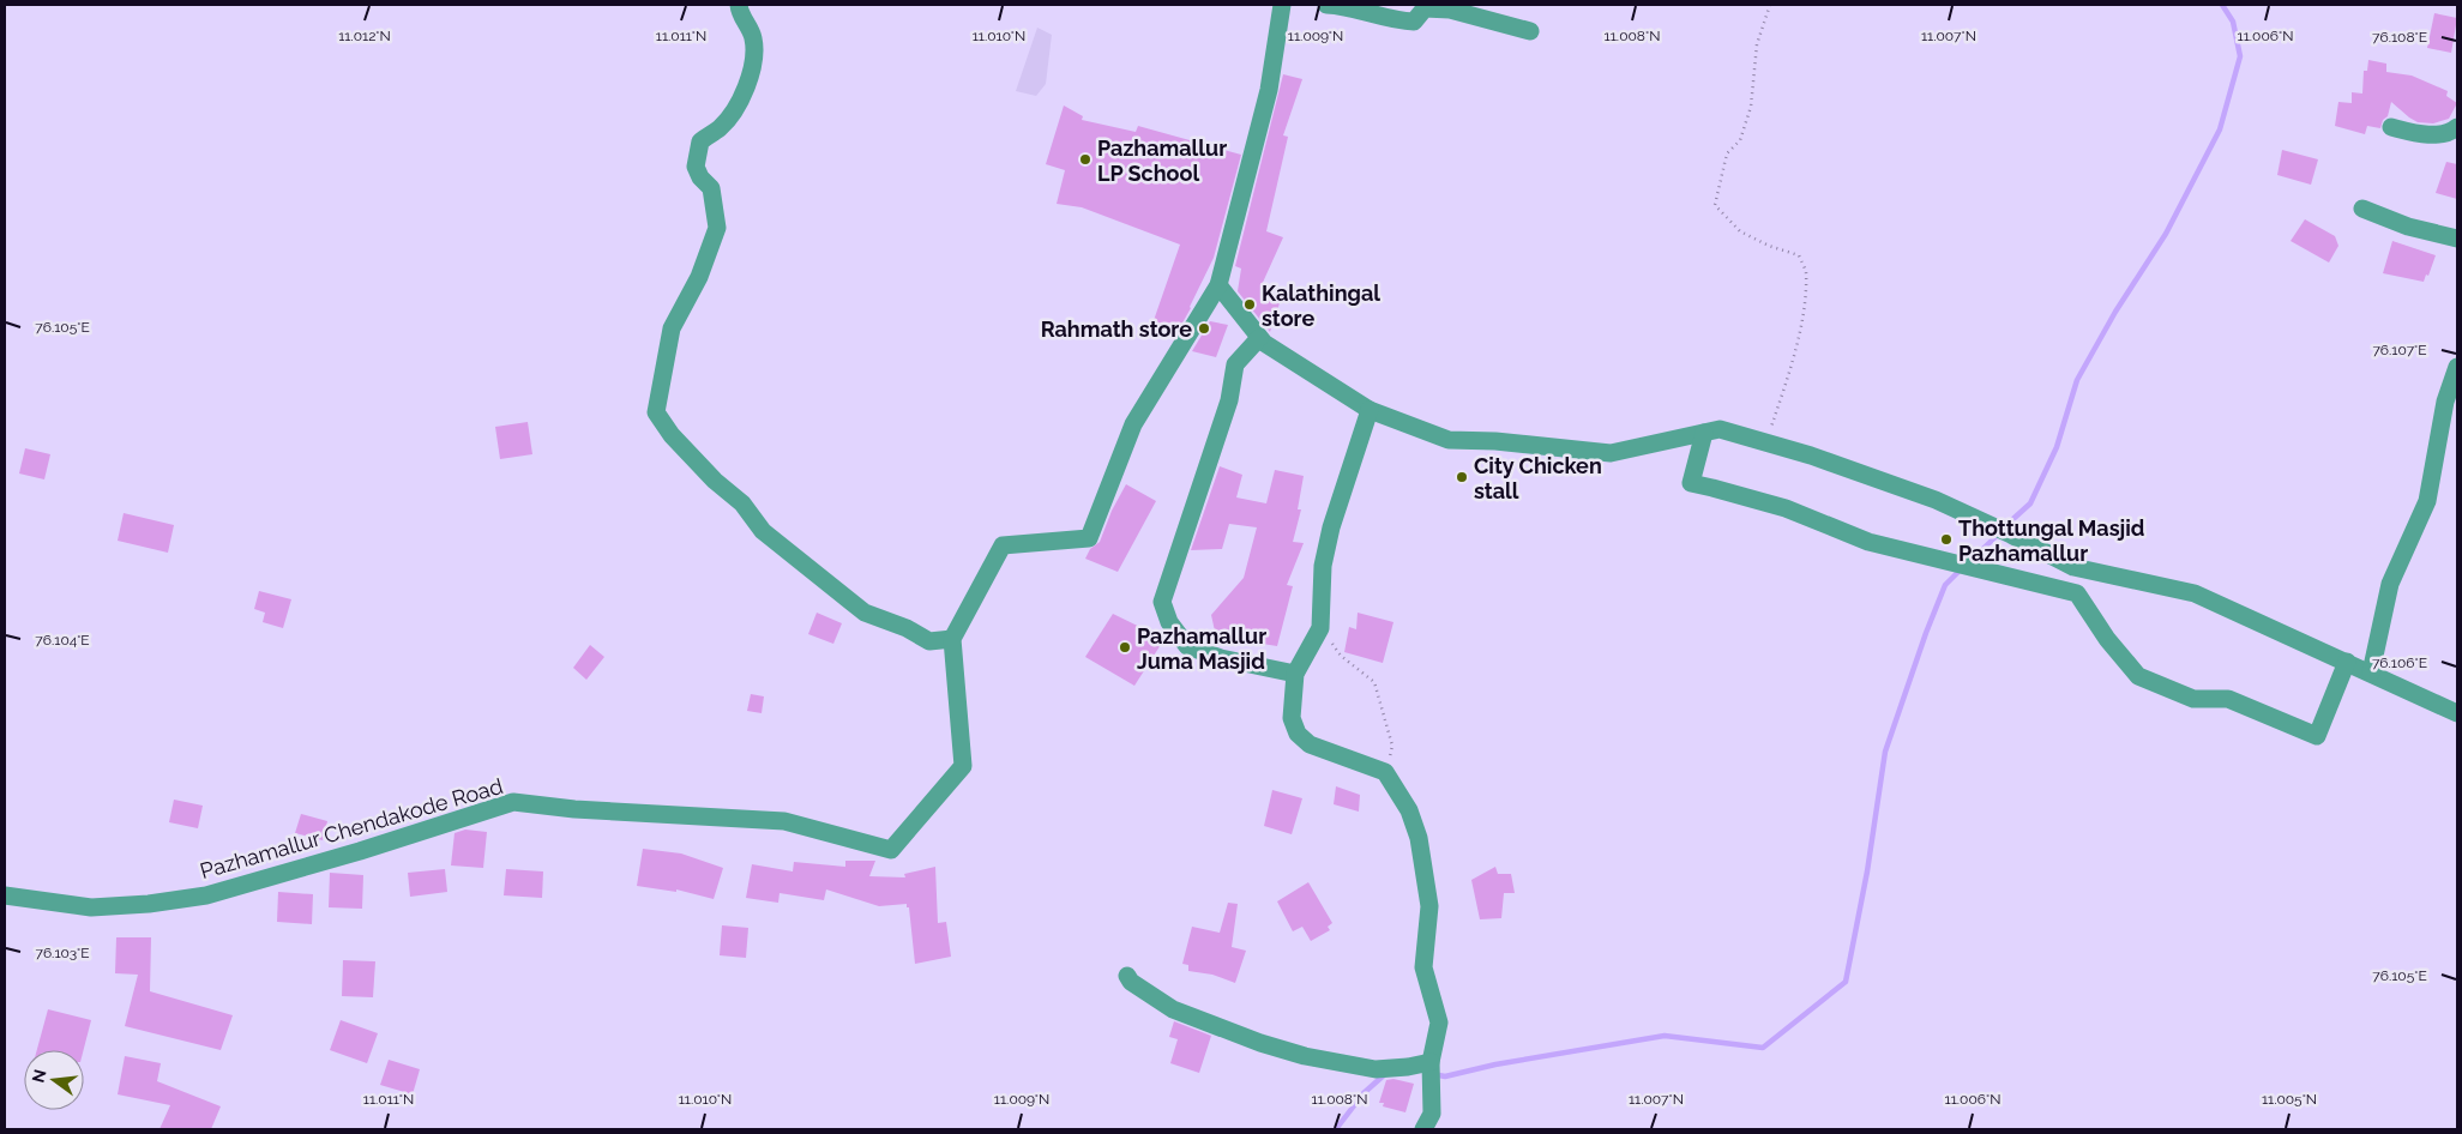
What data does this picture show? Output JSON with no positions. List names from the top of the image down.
{
  "streets": {
    "street": ["Pazhamallur Chendakode Road"]
  },
  "places": [
    "Pazhamallur LP School",
    "Kalathingal store",
    "Rahmath store",
    "City Chicken stall",
    "Thottungal Masjid Pazhamallur",
    "Pazhamallur Juma Masjid"
  ],
  "north": "left",
  "coordinates": [
    "11.012°N",
    "11.011°N",
    "11.010°N",
    "11.009°N",
    "11.008°N",
    "11.007°N",
    "11.006°N",
    "76.108°E",
    "76.105°E",
    "76.107°E",
    "76.104°E",
    "76.106°E",
    "76.103°E",
    "11.005°N"
  ]
}
